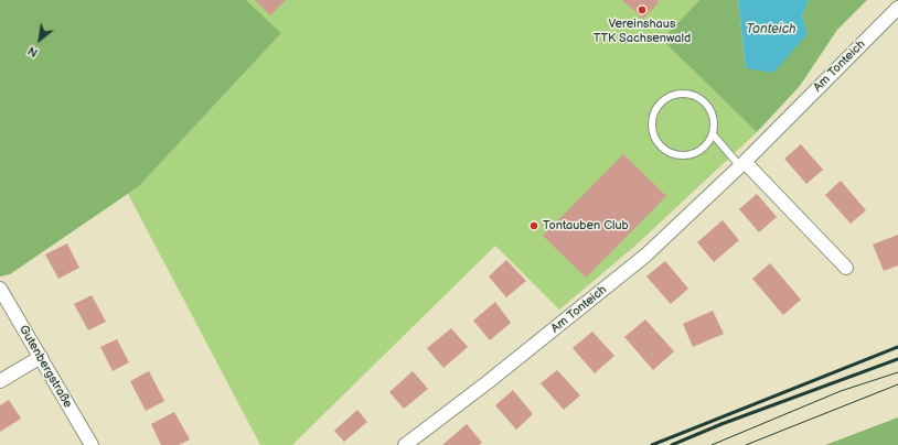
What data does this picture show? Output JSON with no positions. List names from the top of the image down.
{
  "streets": {
    "street": ["Am Tonteich", "Gutenbergstraße"]
  },
  "water": ["Tonteich"],
  "places": ["Vereinshaus TTK Sachsenwald", "Tontauben Club"],
  "north": "bottom left"
}
